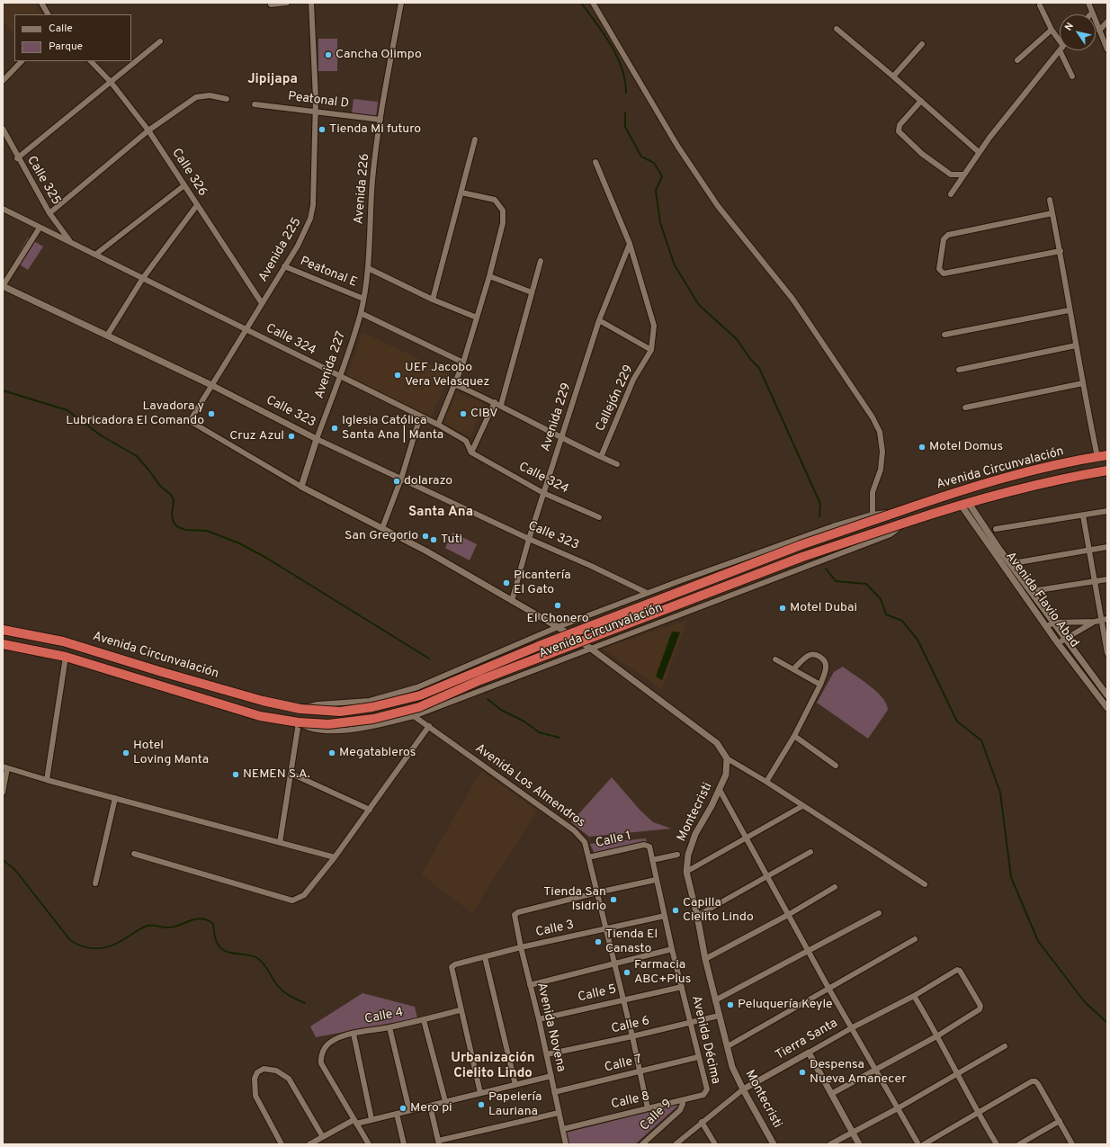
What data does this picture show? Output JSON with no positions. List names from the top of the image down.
{
  "streets": {
    "highway": ["Avenida Circunvalación"],
    "street": [
      "Peatonal D",
      "Calle 326",
      "Calle 325",
      "Avenida 226",
      "Avenida 225",
      "Peatonal E",
      "Calle 324",
      "Avenida 227",
      "Callejón 229",
      "Calle 323",
      "Avenida 229",
      "Avenida Flavio Abad",
      "Avenida Los Almendros",
      "Montecristi",
      "Calle 1",
      "Calle 3",
      "Calle 5",
      "Calle 4",
      "Calle 6",
      "Avenida Novena",
      "Avenida Décima",
      "Tierra Santa",
      "Calle 7",
      "Calle 8",
      "Calle 9"
    ]
  },
  "crossings": [
    ["Peatonal D", "Avenida 226"],
    ["Peatonal D", "Avenida 225"],
    ["Calle 326", "Avenida 225"],
    ["Calle 325", "Calle 324"],
    ["Avenida 226", "Peatonal E"],
    ["Avenida 226", "Avenida 227"],
    ["Avenida 225", "Peatonal E"],
    ["Avenida 225", "Calle 324"],
    ["Avenida 225", "Avenida 227"],
    ["Avenida 225", "Calle 323"],
    ["Calle 324", "Avenida 227"],
    ["Calle 324", "Avenida 229"],
    ["Avenida 227", "Calle 323"],
    ["Calle 323", "Avenida 229"],
    ["Calle 323", "Avenida Circunvalación"],
    ["Avenida Circunvalación", "Avenida Flavio Abad"],
    ["Avenida Circunvalación", "Avenida Los Almendros"],
    ["Avenida Los Almendros", "Calle 1"],
    ["Avenida Los Almendros", "Calle 3"],
    ["Avenida Los Almendros", "Calle 5"],
    ["Avenida Los Almendros", "Calle 6"],
    ["Avenida Los Almendros", "Avenida Novena"],
    ["Avenida Los Almendros", "Calle 7"],
    ["Avenida Los Almendros", "Calle 8"],
    ["Montecristi", "Calle 6"],
    ["Montecristi", "Tierra Santa"],
    ["Calle 1", "Avenida Décima"],
    ["Calle 3", "Calle 4"],
    ["Calle 3", "Avenida Novena"],
    ["Calle 3", "Avenida Décima"],
    ["Calle 5", "Avenida Novena"],
    ["Calle 5", "Avenida Décima"],
    ["Calle 6", "Avenida Novena"],
    ["Calle 6", "Avenida Décima"],
    ["Avenida Novena", "Calle 7"],
    ["Avenida Novena", "Calle 8"],
    ["Avenida Décima", "Calle 7"],
    ["Avenida Décima", "Calle 8"],
    ["Calle 8", "Calle 9"]
  ],
  "districts": ["Jipijapa", "Santa Ana", "Urbanización Cielito Lindo"],
  "places": [
    "Cancha Olimpo",
    "Tienda Mi futuro",
    "UEF Jacobo Vera Velasquez",
    "Lavadora y Lubricadora El Comando",
    "CIBV",
    "Iglesia Católica Santa Ana | Manta",
    "Cruz Azul",
    "Motel Domus",
    "dolarazo",
    "San Gregorio",
    "Tuti",
    "Picantería El Gato",
    "El Chonero",
    "Motel Dubai",
    "Hotel Loving Manta",
    "Megatableros",
    "NEMEN S.A.",
    "Tienda San Isidrio",
    "Capilla Cielito Lindo",
    "Tienda El Canasto",
    "Farmacia ABC+Plus",
    "Peluquería Keyle",
    "Despensa Nueva Amanecer",
    "Papelería Lauriana",
    "Mero pi"
  ],
  "legend": ["Calle", "Parque"],
  "north": "top left"
}
